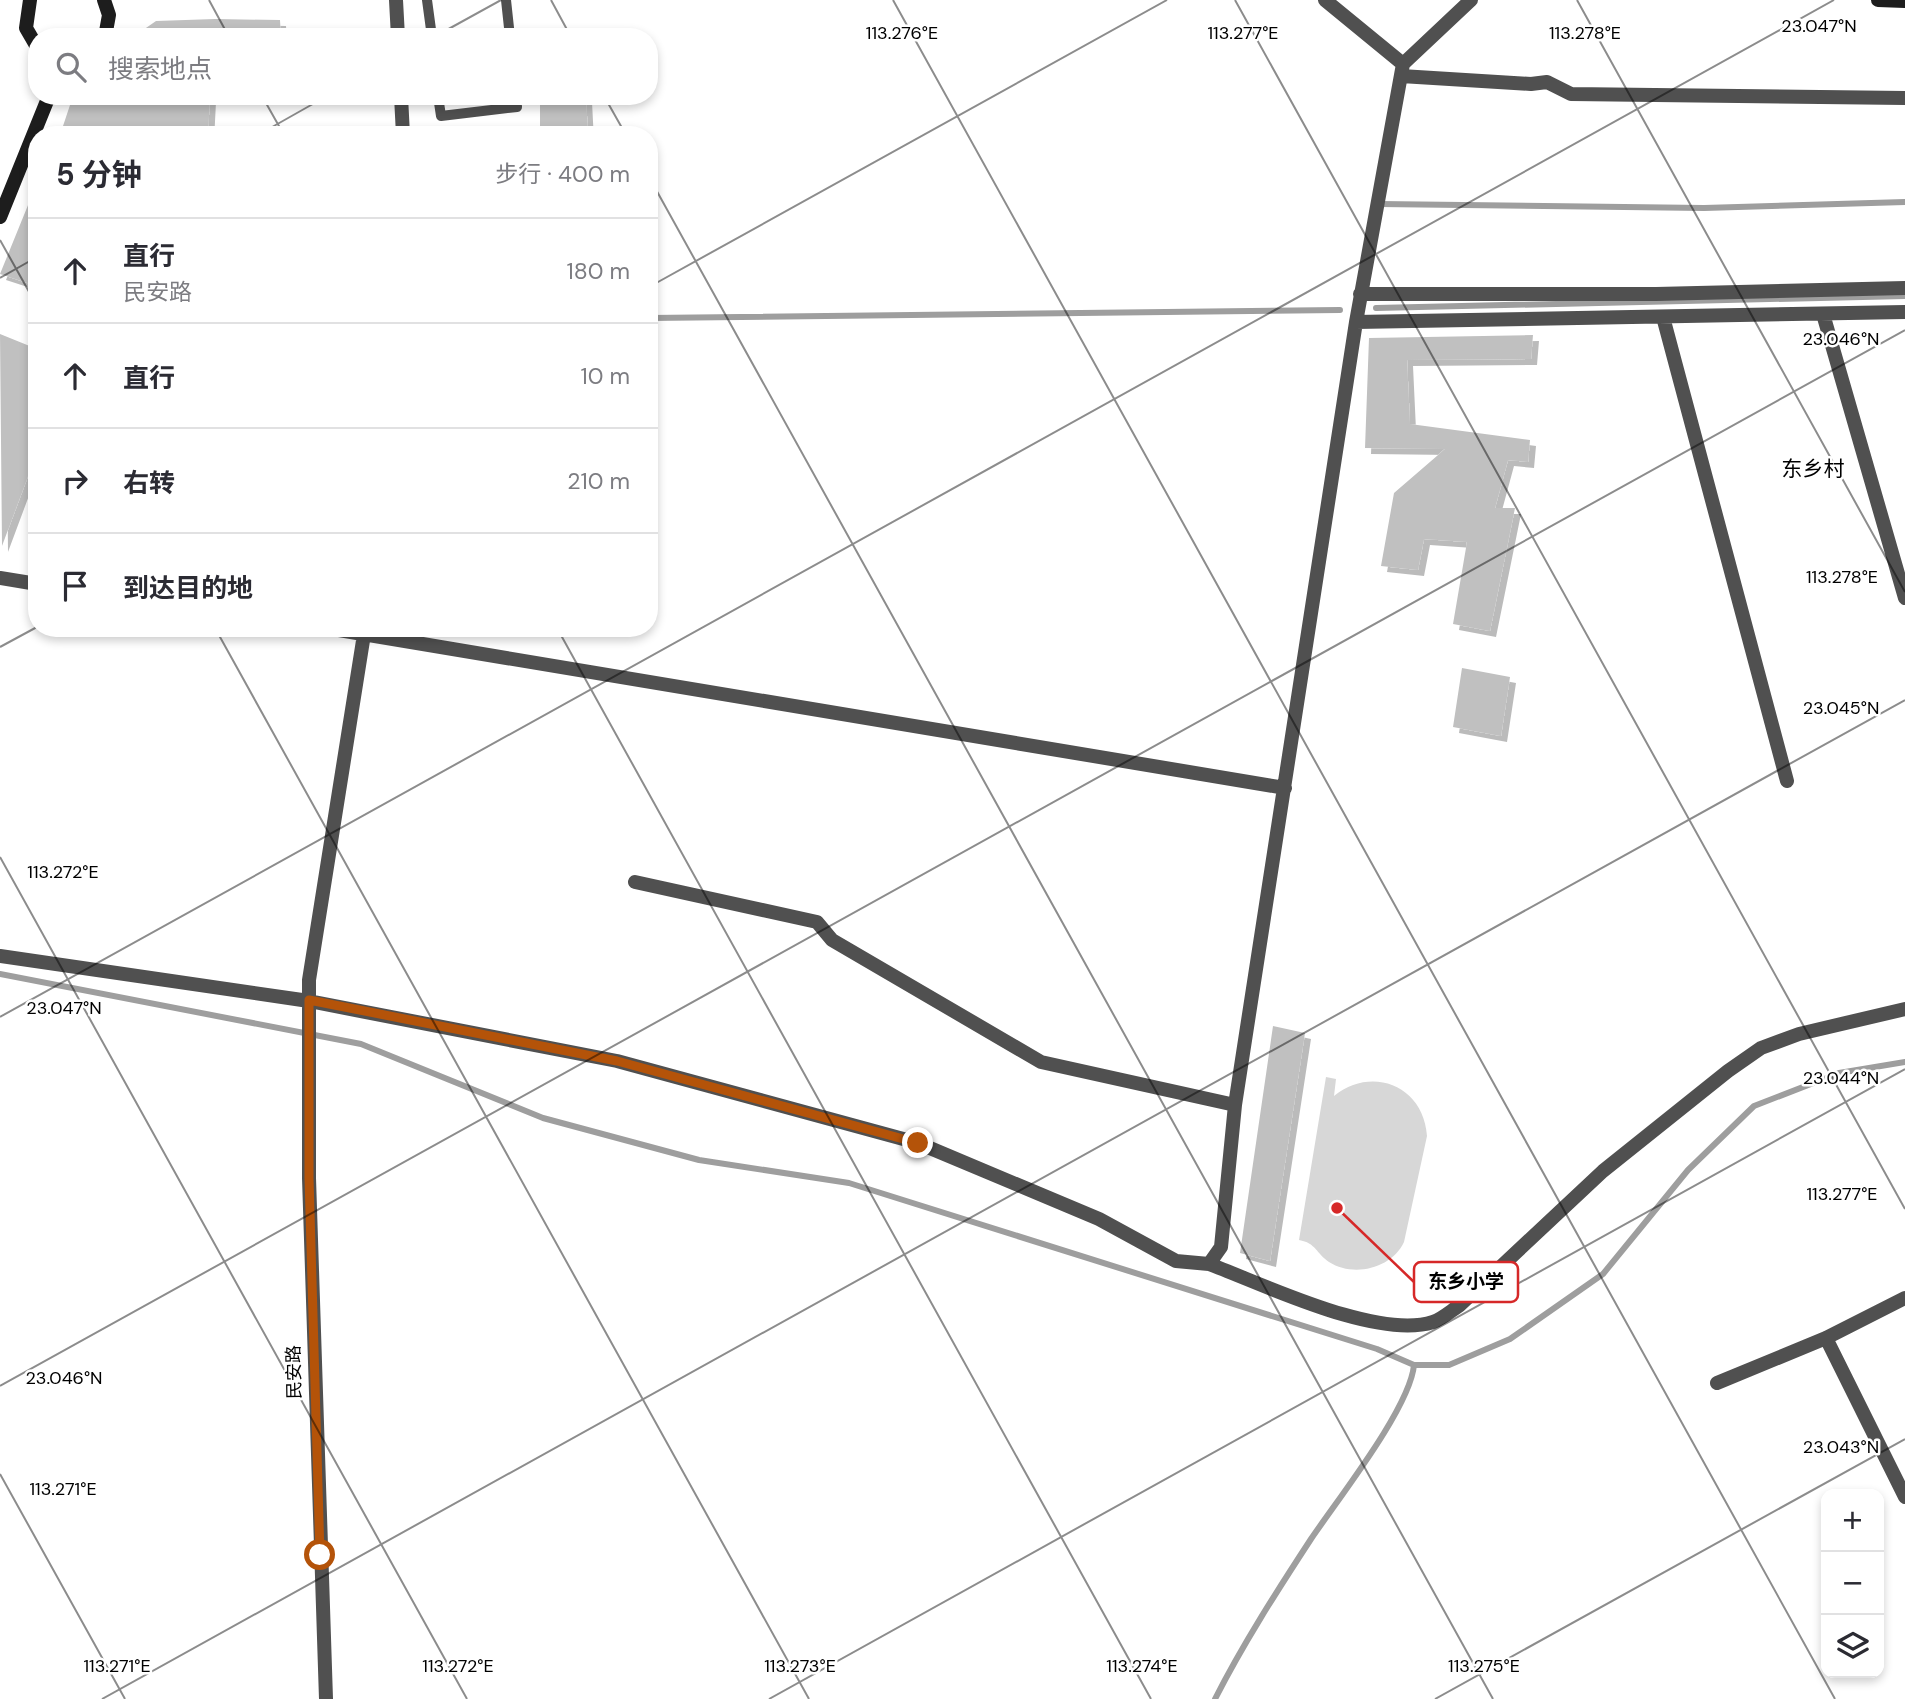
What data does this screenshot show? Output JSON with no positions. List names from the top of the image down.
{
  "streets": {
    "street": ["民安路"]
  },
  "districts": ["东乡村"],
  "places": ["东乡小学"],
  "page": {
    "search": "搜索地点",
    "heading": ["5 分钟", "步行 · 400 m"],
    "list": [
      ["直行", "民安路", "180 m"],
      ["直行", "10 m"],
      ["右转", "210 m"],
      "到达目的地"
    ],
    "map_buttons": ["+", "−"]
  },
  "coordinates": [
    "23.047°N",
    "113.276°E",
    "113.277°E",
    "113.278°E",
    "23.046°N",
    "23.045°N",
    "113.272°E",
    "23.044°N",
    "23.043°N",
    "113.271°E",
    "113.273°E",
    "113.274°E",
    "113.275°E"
  ]
}
